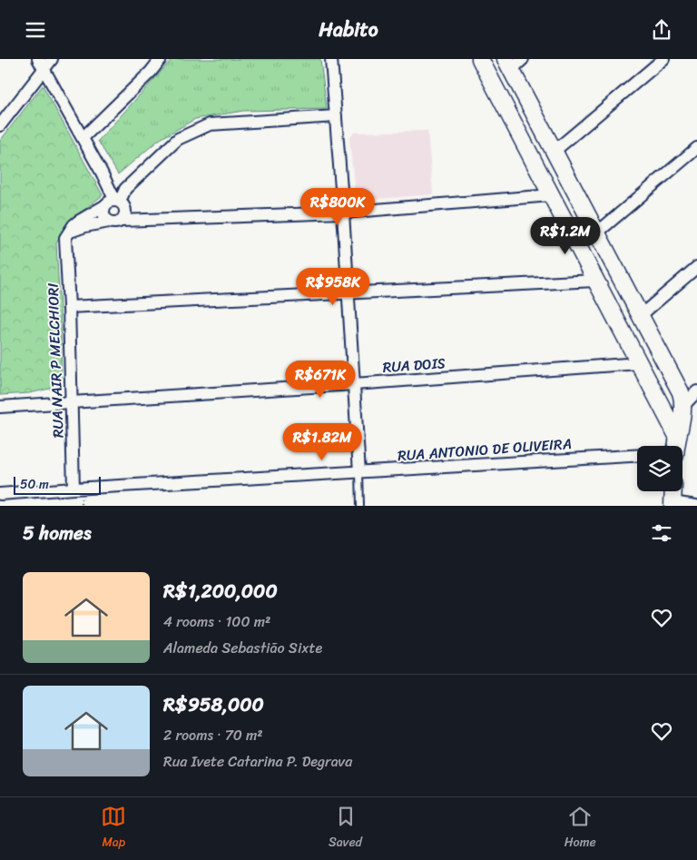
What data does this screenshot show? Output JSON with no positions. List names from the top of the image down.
{
  "streets": {
    "street": ["RUA NAIR P MELCHIORI", "RUA DOIS", "RUA ANTONIO DE OLIVEIRA"]
  },
  "crossings": [
    ["RUA NAIR P MELCHIORI", "RUA DOIS"],
    ["RUA NAIR P MELCHIORI", "RUA ANTONIO DE OLIVEIRA"]
  ],
  "scale_bar": "50 m",
  "page": {
    "header": "Habito",
    "price": [
      "R$800K",
      "R$1.2M",
      "R$958K",
      "R$671K",
      "R$1.82M"
    ],
    "scale": "50 m",
    "heading": "5 homes",
    "list": [
      {
        "name": "R$1,200,000",
        "note": "4 rooms · 100 m² · Alameda Sebastião Sixte"
      },
      {
        "name": "R$958,000",
        "note": "2 rooms · 70 m² · Rua Ivete Catarina P. Degrava"
      }
    ],
    "tabs": ["Map", "Saved", "Home"]
  }
}
